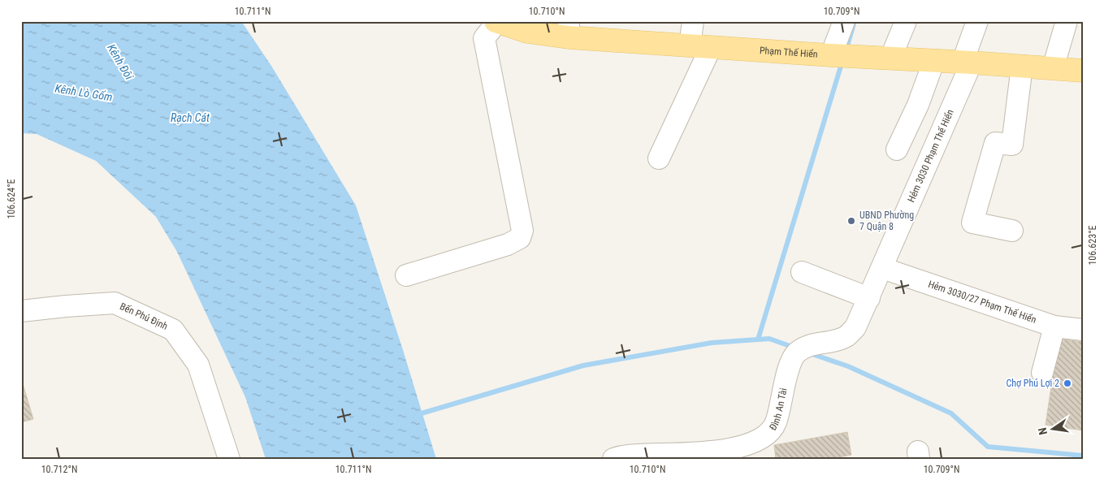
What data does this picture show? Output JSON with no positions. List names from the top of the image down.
{
  "streets": {
    "main road": ["Phạm Thế Hiển"],
    "street": [
      "Hẻm 3030 Phạm Thế Hiển",
      "Hẻm 3030/27 Phạm Thế Hiển",
      "Bến Phú Định",
      "Đình An Tài"
    ]
  },
  "crossings": [
    ["Phạm Thế Hiển", "Hẻm 3030 Phạm Thế Hiển"],
    ["Hẻm 3030 Phạm Thế Hiển", "Hẻm 3030/27 Phạm Thế Hiển"],
    ["Hẻm 3030 Phạm Thế Hiển", "Đình An Tài"]
  ],
  "water": ["Kênh Đôi", "Kênh Lò Gốm", "Rạch Cát"],
  "places": ["UBND Phường 7 Quận 8", "Chợ Phú Lợi 2"],
  "north": "left",
  "coordinates": [
    "10.711°N",
    "10.710°N",
    "10.709°N",
    "106.624°E",
    "106.623°E",
    "10.712°N"
  ]
}
